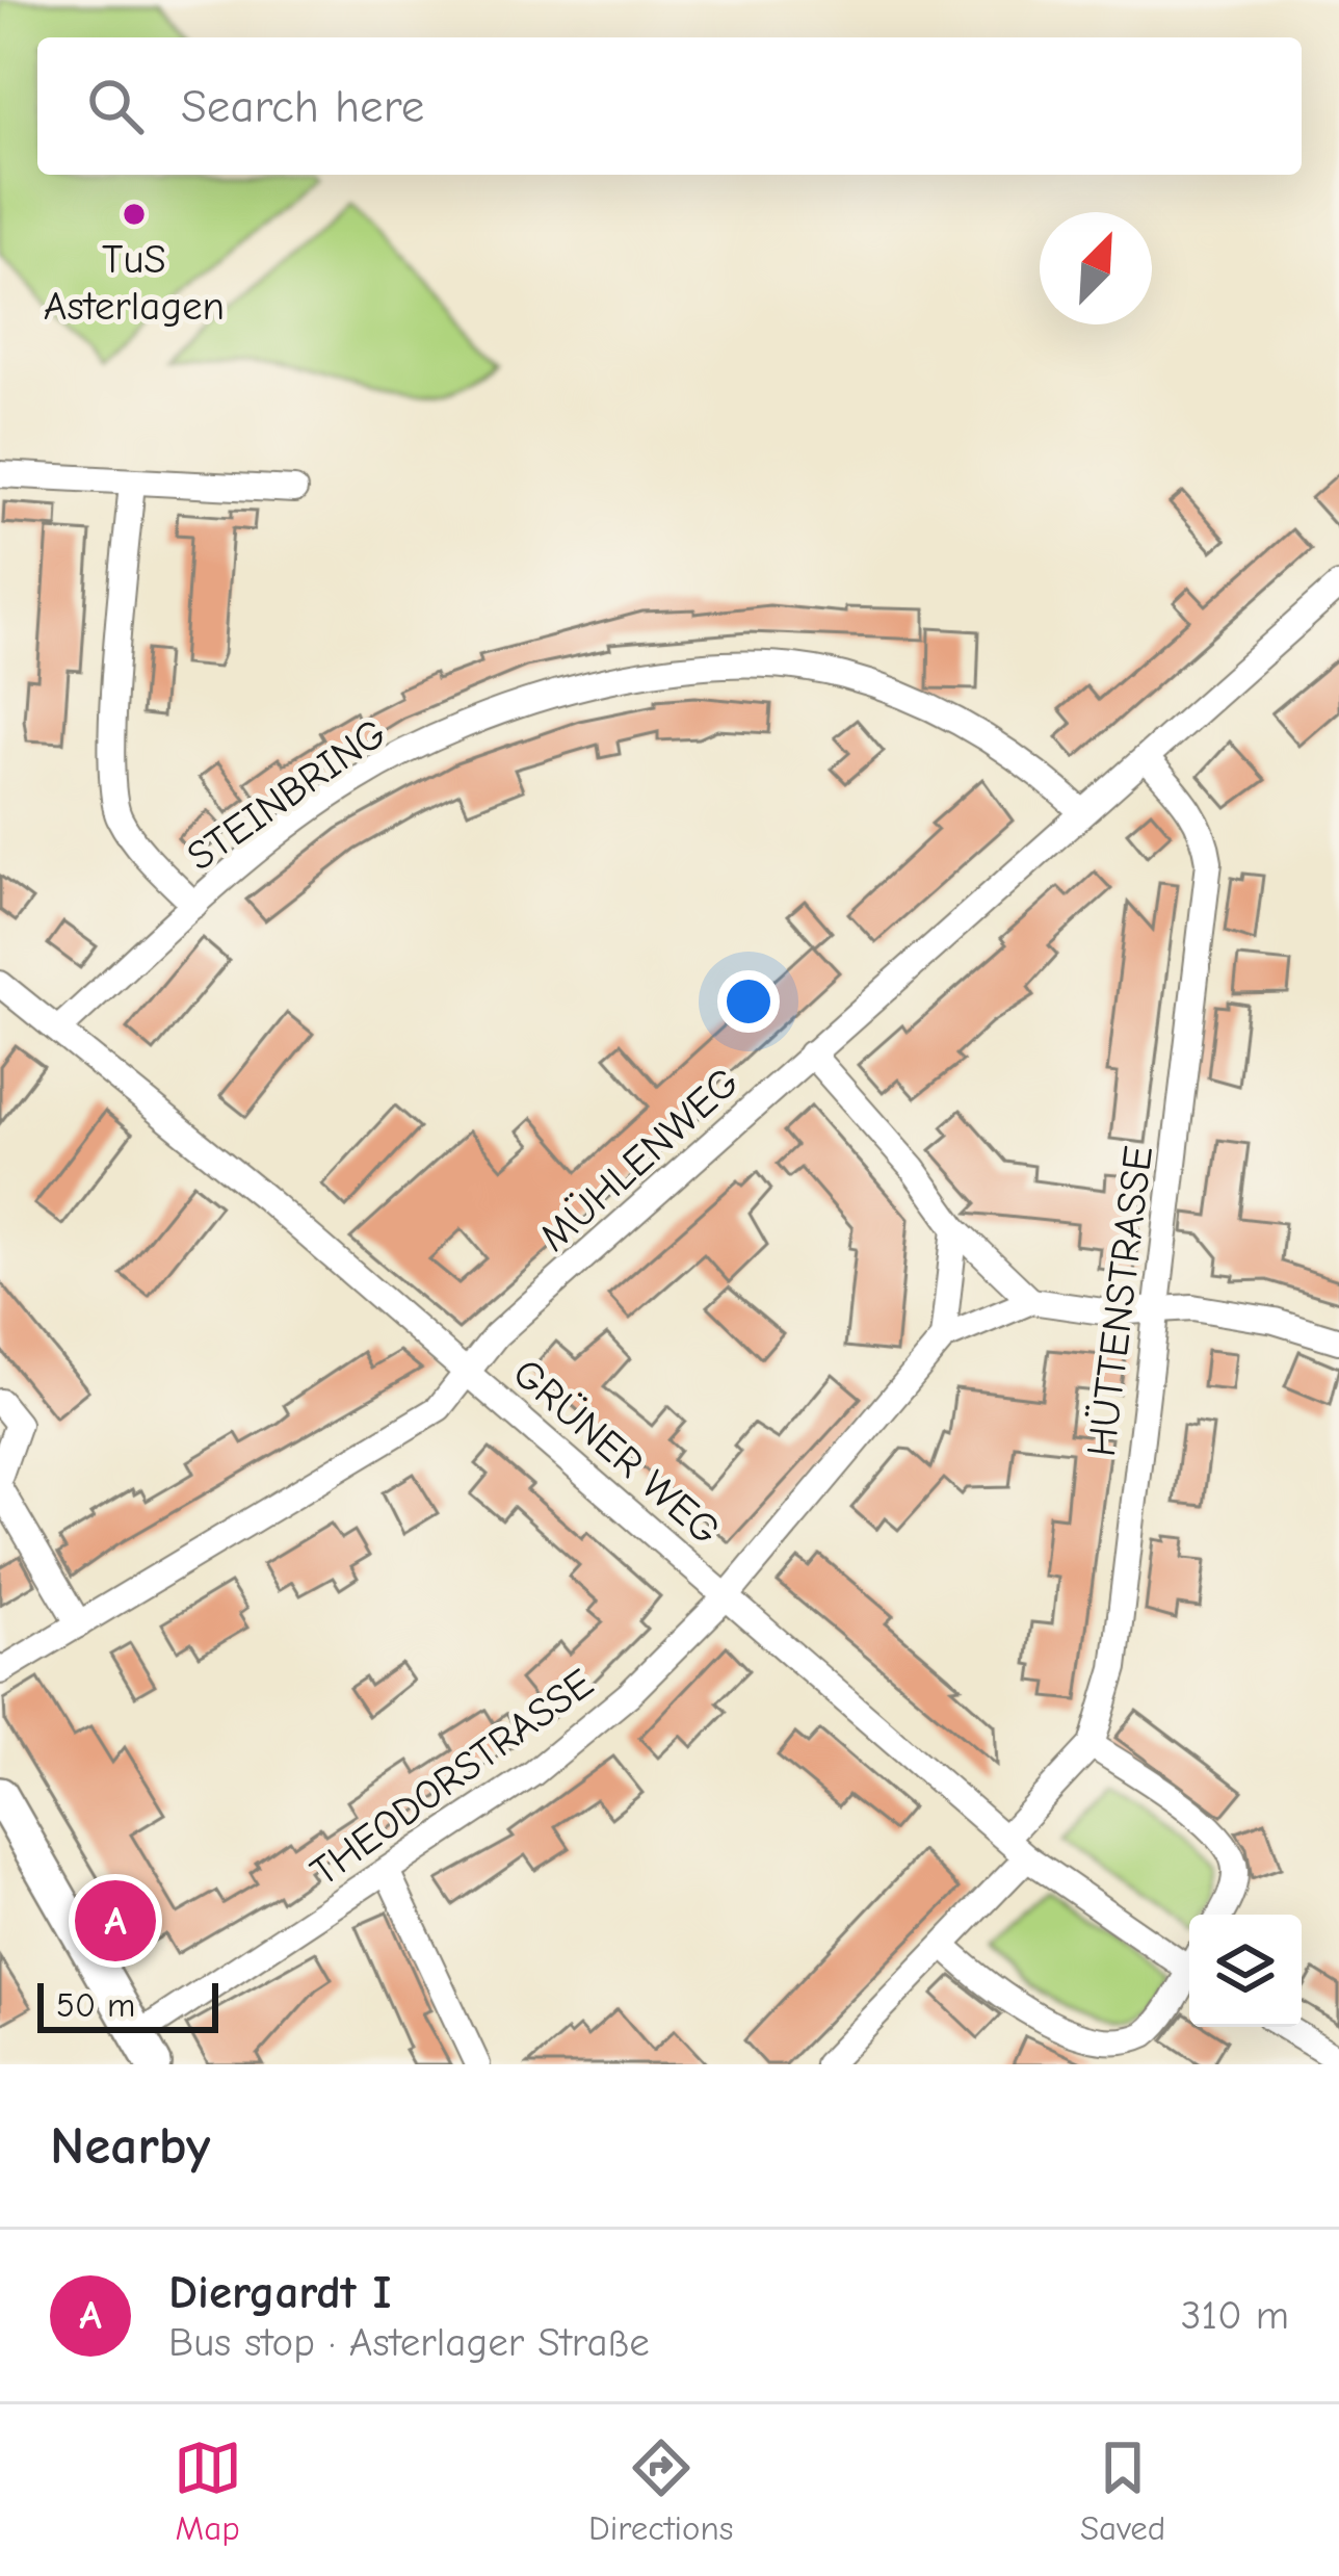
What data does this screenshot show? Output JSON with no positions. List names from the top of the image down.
{
  "streets": {
    "street": [
      "STEINBRING",
      "MÜHLENWEG",
      "HÜTTENSTRASSE",
      "GRÜNER WEG",
      "THEODORSTRASSE"
    ]
  },
  "crossings": [
    ["STEINBRING", "MÜHLENWEG"],
    ["STEINBRING", "GRÜNER WEG"],
    ["MÜHLENWEG", "HÜTTENSTRASSE"],
    ["MÜHLENWEG", "GRÜNER WEG"],
    ["HÜTTENSTRASSE", "GRÜNER WEG"],
    ["GRÜNER WEG", "THEODORSTRASSE"]
  ],
  "places": ["TuS Asterlagen"],
  "scale_bar": "50 m",
  "north": "top right",
  "page": {
    "search": "Search here",
    "pins": "A",
    "scale": "50 m",
    "heading": "Nearby",
    "list": [
      {
        "mark": "A",
        "name": "Diergardt I",
        "note": "Bus stop · Asterlager Straße",
        "value": "310 m"
      }
    ],
    "nav": ["Map", "Directions", "Saved"]
  }
}
